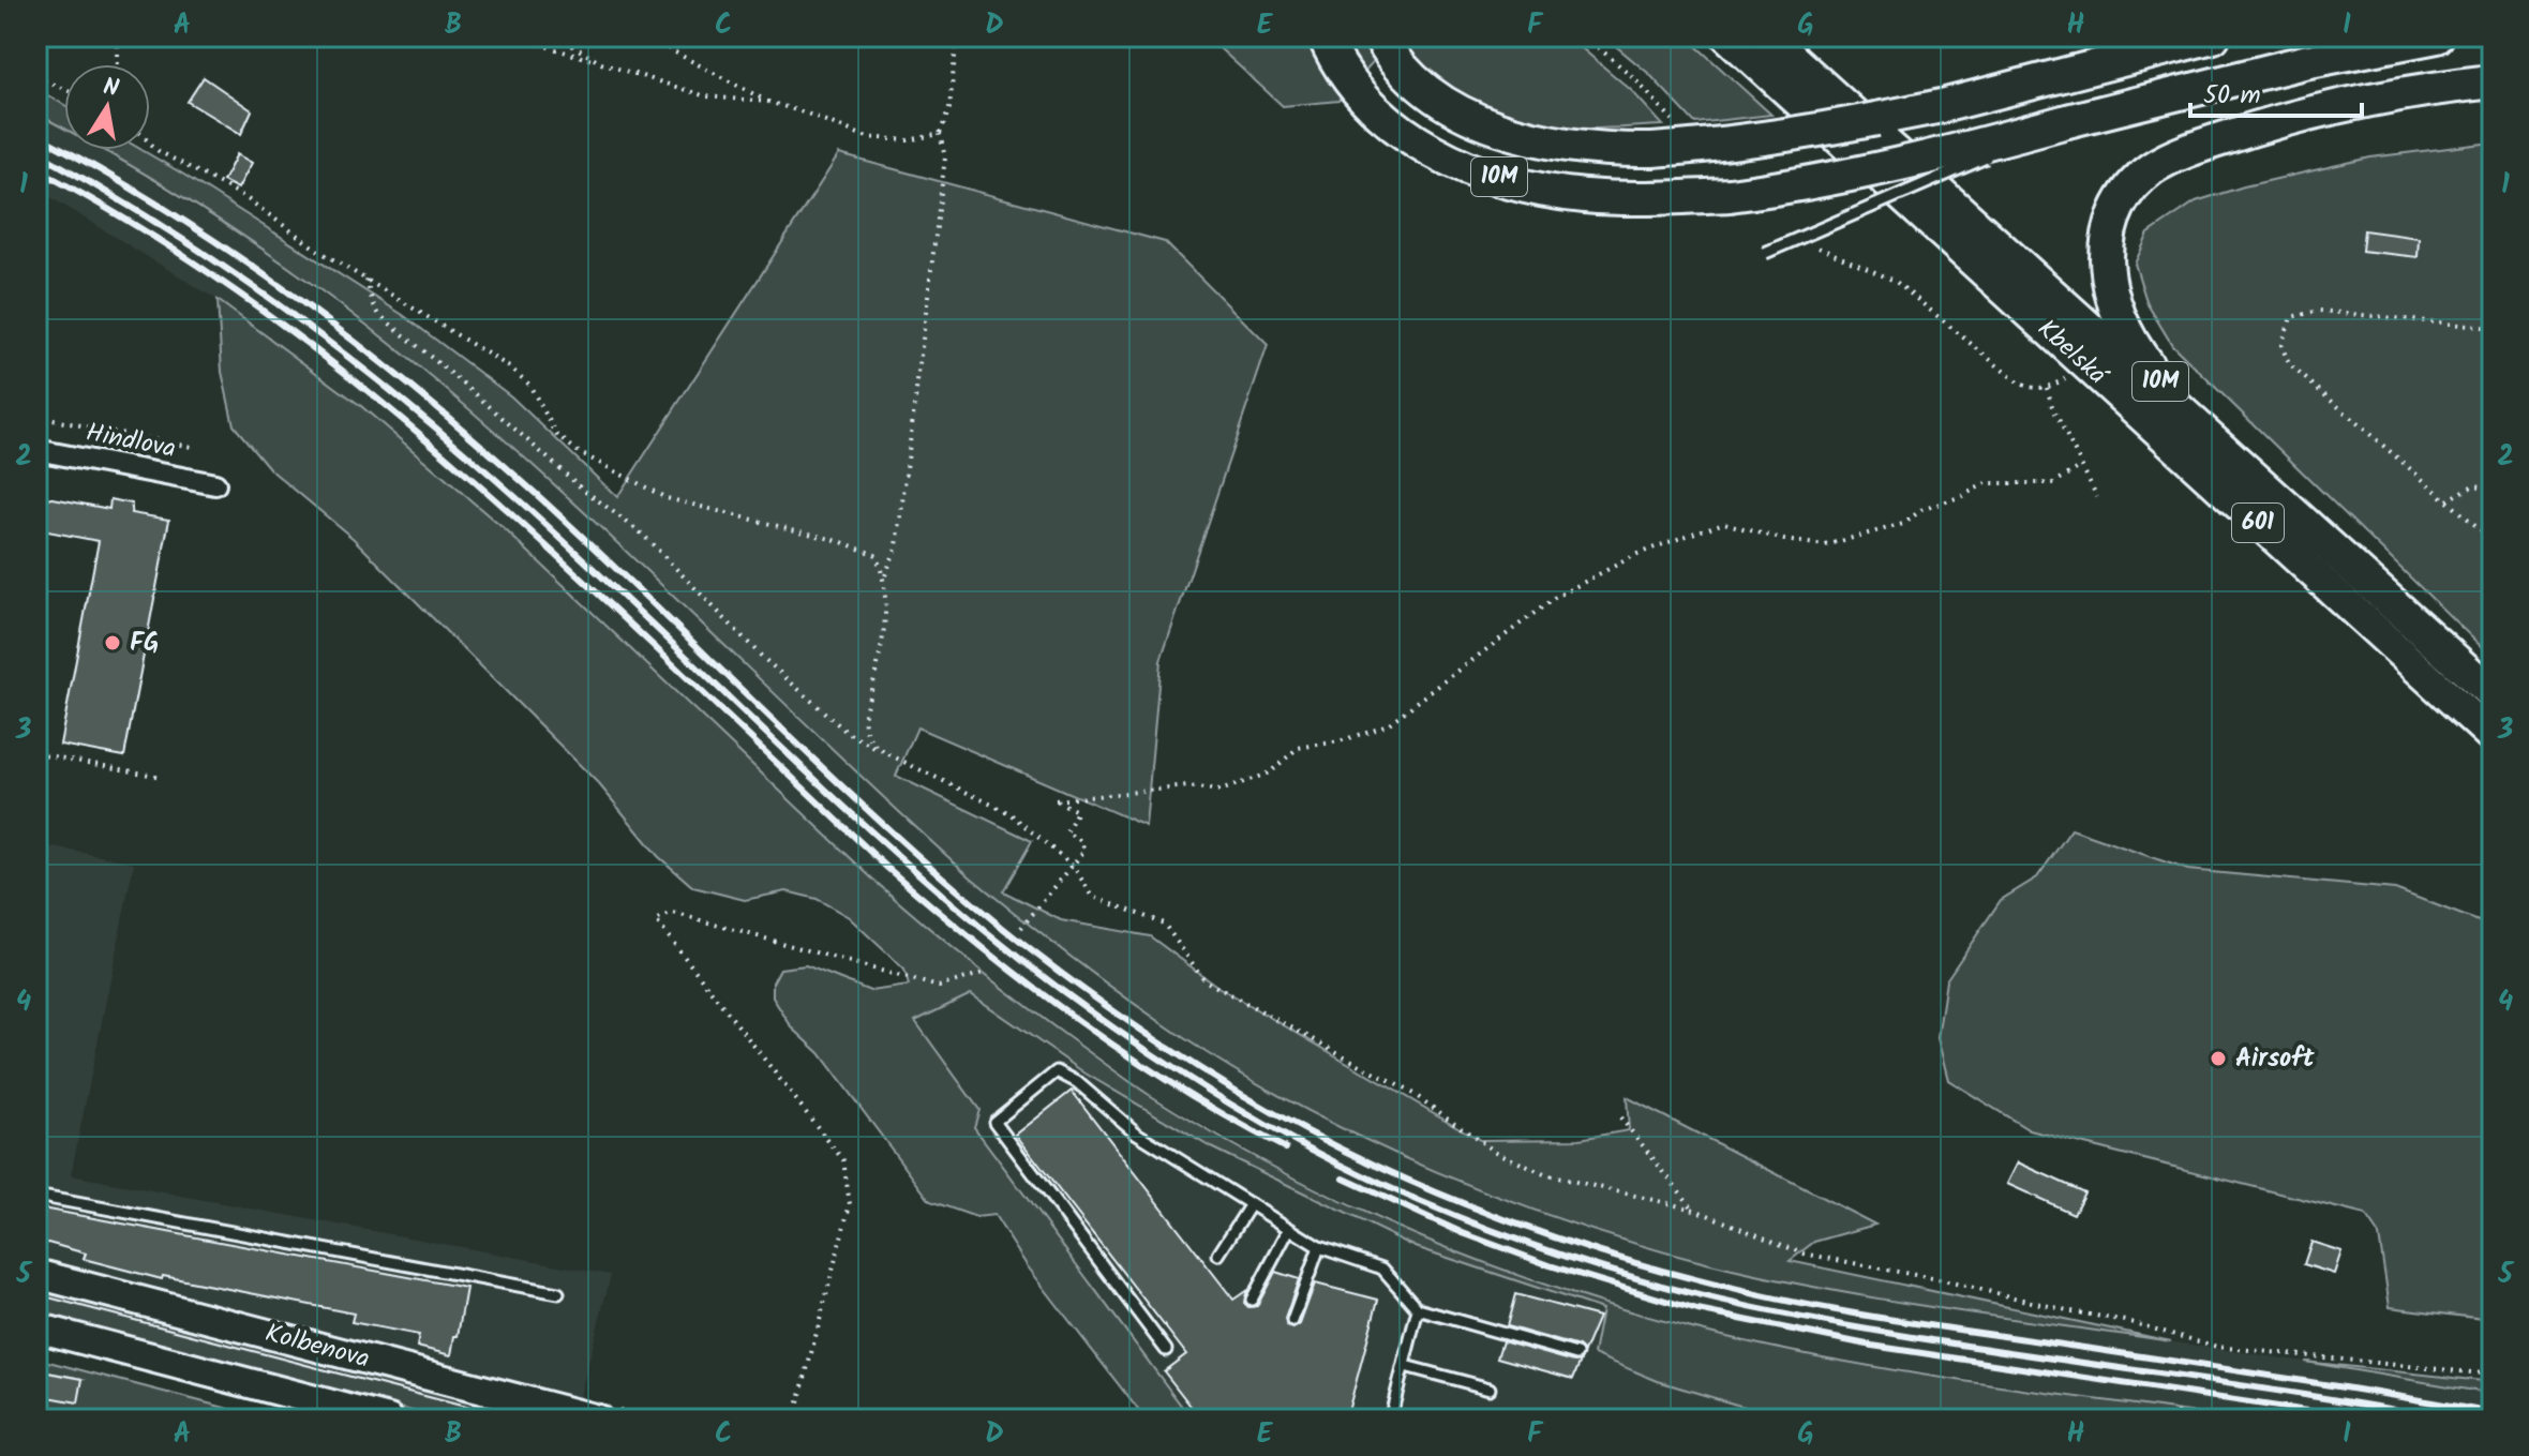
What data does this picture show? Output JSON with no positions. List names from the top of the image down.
{
  "streets": {
    "highway": ["10M", "Kbelská", "601"],
    "main road": ["Kolbenova"],
    "street": ["Hindlova"]
  },
  "crossings": [
    ["10M", "Kbelská"]
  ],
  "places": ["FG", "Airsoft"],
  "scale_bar": "50 m",
  "north": "top",
  "grid": {
    "columns": [
      "A",
      "B",
      "C",
      "D",
      "E",
      "F",
      "G",
      "H",
      "I"
    ],
    "rows": [
      "1",
      "2",
      "3",
      "4",
      "5"
    ]
  }
}
